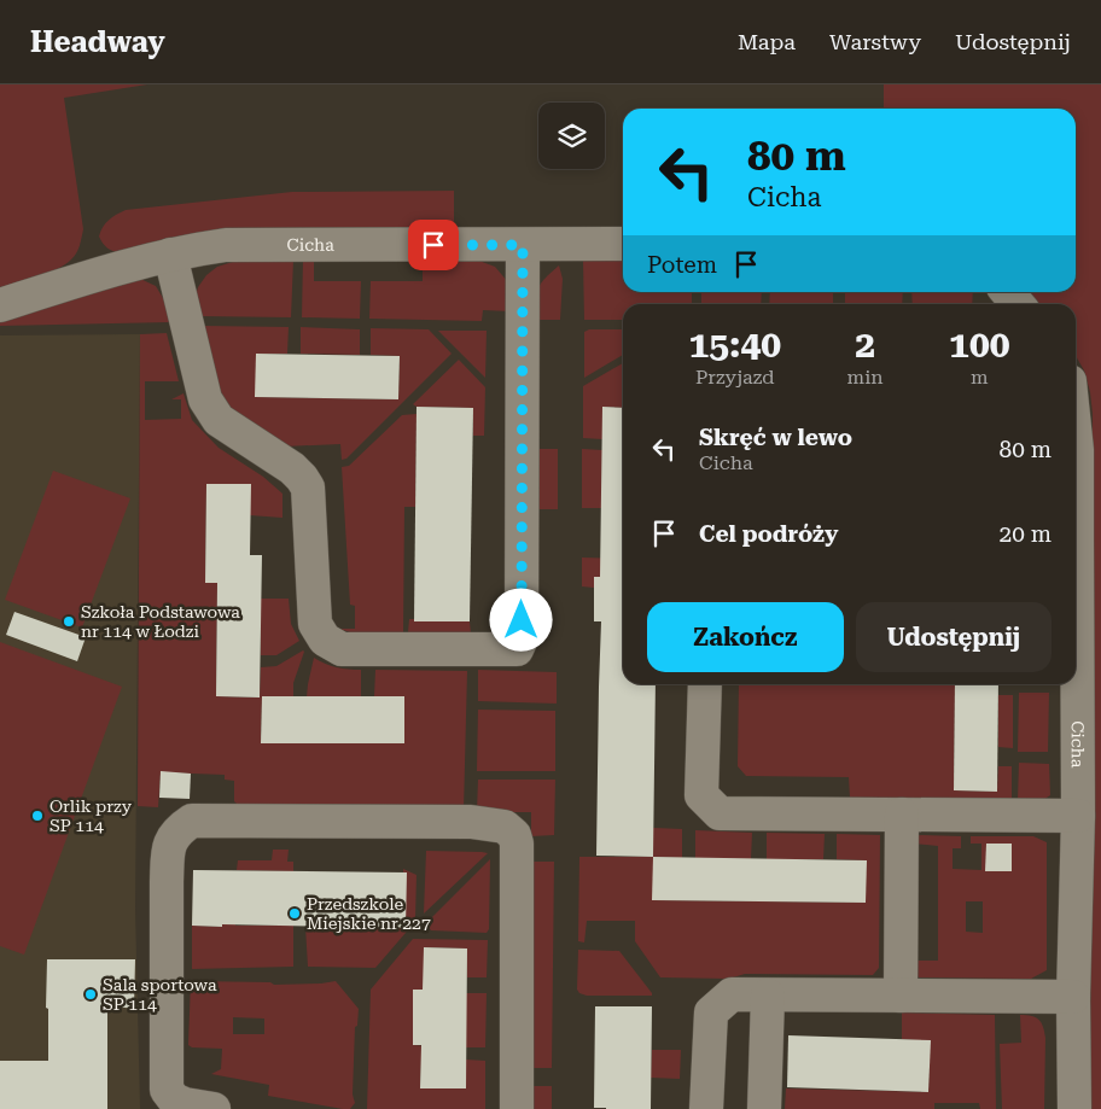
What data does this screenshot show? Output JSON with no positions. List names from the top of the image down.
{
  "streets": {
    "street": ["Cicha"]
  },
  "places": [
    "Szkoła Podstawowa nr 114 w Łodzi",
    "Orlik przy SP 114",
    "Przedszkole Miejskie nr 227",
    "Sala sportowa SP 114"
  ],
  "page": {
    "header": "Headway",
    "nav": ["Mapa", "Warstwy", "Udostępnij"],
    "turn": ["80 m", "Cicha"],
    "then": "Potem",
    "eta": [
      "15:40",
      "Przyjazd",
      "2",
      "min",
      "100",
      "m"
    ],
    "list": [
      {
        "name": "Skręć w lewo",
        "note": "Cicha",
        "value": "80 m"
      },
      {
        "name": "Cel podróży",
        "value": "20 m"
      }
    ],
    "buttons": ["Zakończ", "Udostępnij"]
  }
}
